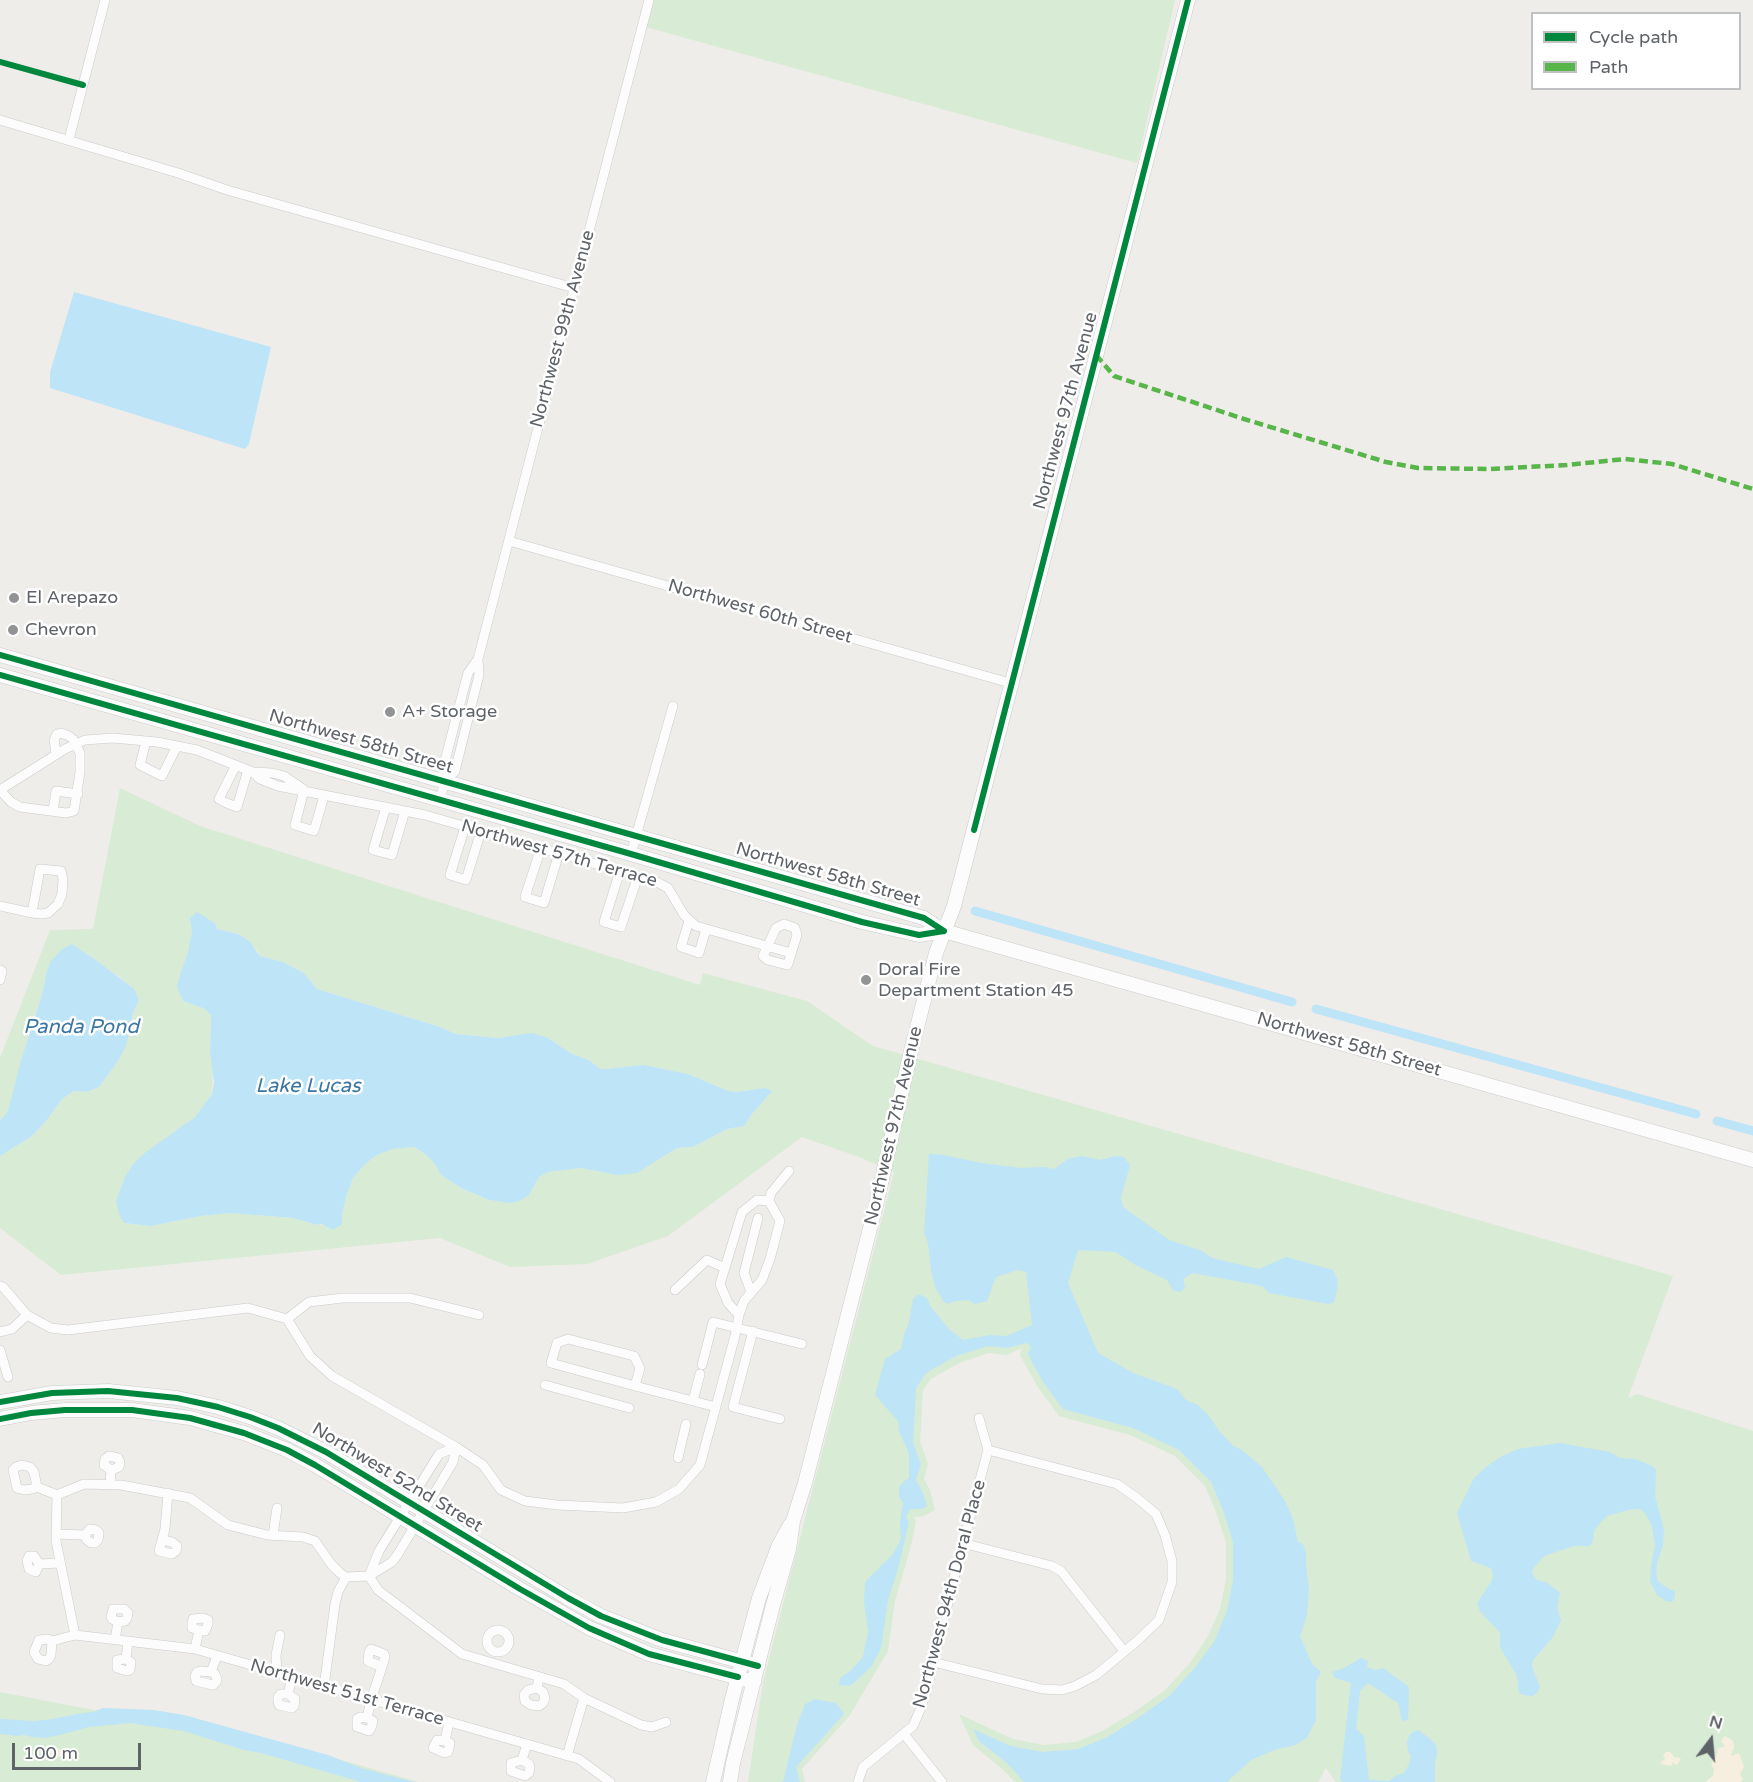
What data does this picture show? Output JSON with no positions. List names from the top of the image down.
{
  "streets": {
    "street": [
      "Northwest 99th Avenue",
      "Northwest 97th Avenue",
      "Northwest 60th Street",
      "Northwest 58th Street",
      "Northwest 57th Terrace",
      "Northwest 52nd Street",
      "Northwest 94th Doral Place",
      "Northwest 51st Terrace"
    ]
  },
  "crossings": [
    ["Northwest 99th Avenue", "Northwest 60th Street"],
    ["Northwest 99th Avenue", "Northwest 58th Street"],
    ["Northwest 97th Avenue", "Northwest 60th Street"],
    ["Northwest 97th Avenue", "Northwest 58th Street"],
    ["Northwest 97th Avenue", "Northwest 52nd Street"]
  ],
  "water": ["Panda Pond", "Lake Lucas"],
  "places": [
    "El Arepazo",
    "Chevron",
    "A+ Storage",
    "Doral Fire Department Station 45"
  ],
  "legend": ["Cycle path", "Path"],
  "scale_bar": "100 m",
  "north": "top"
}
